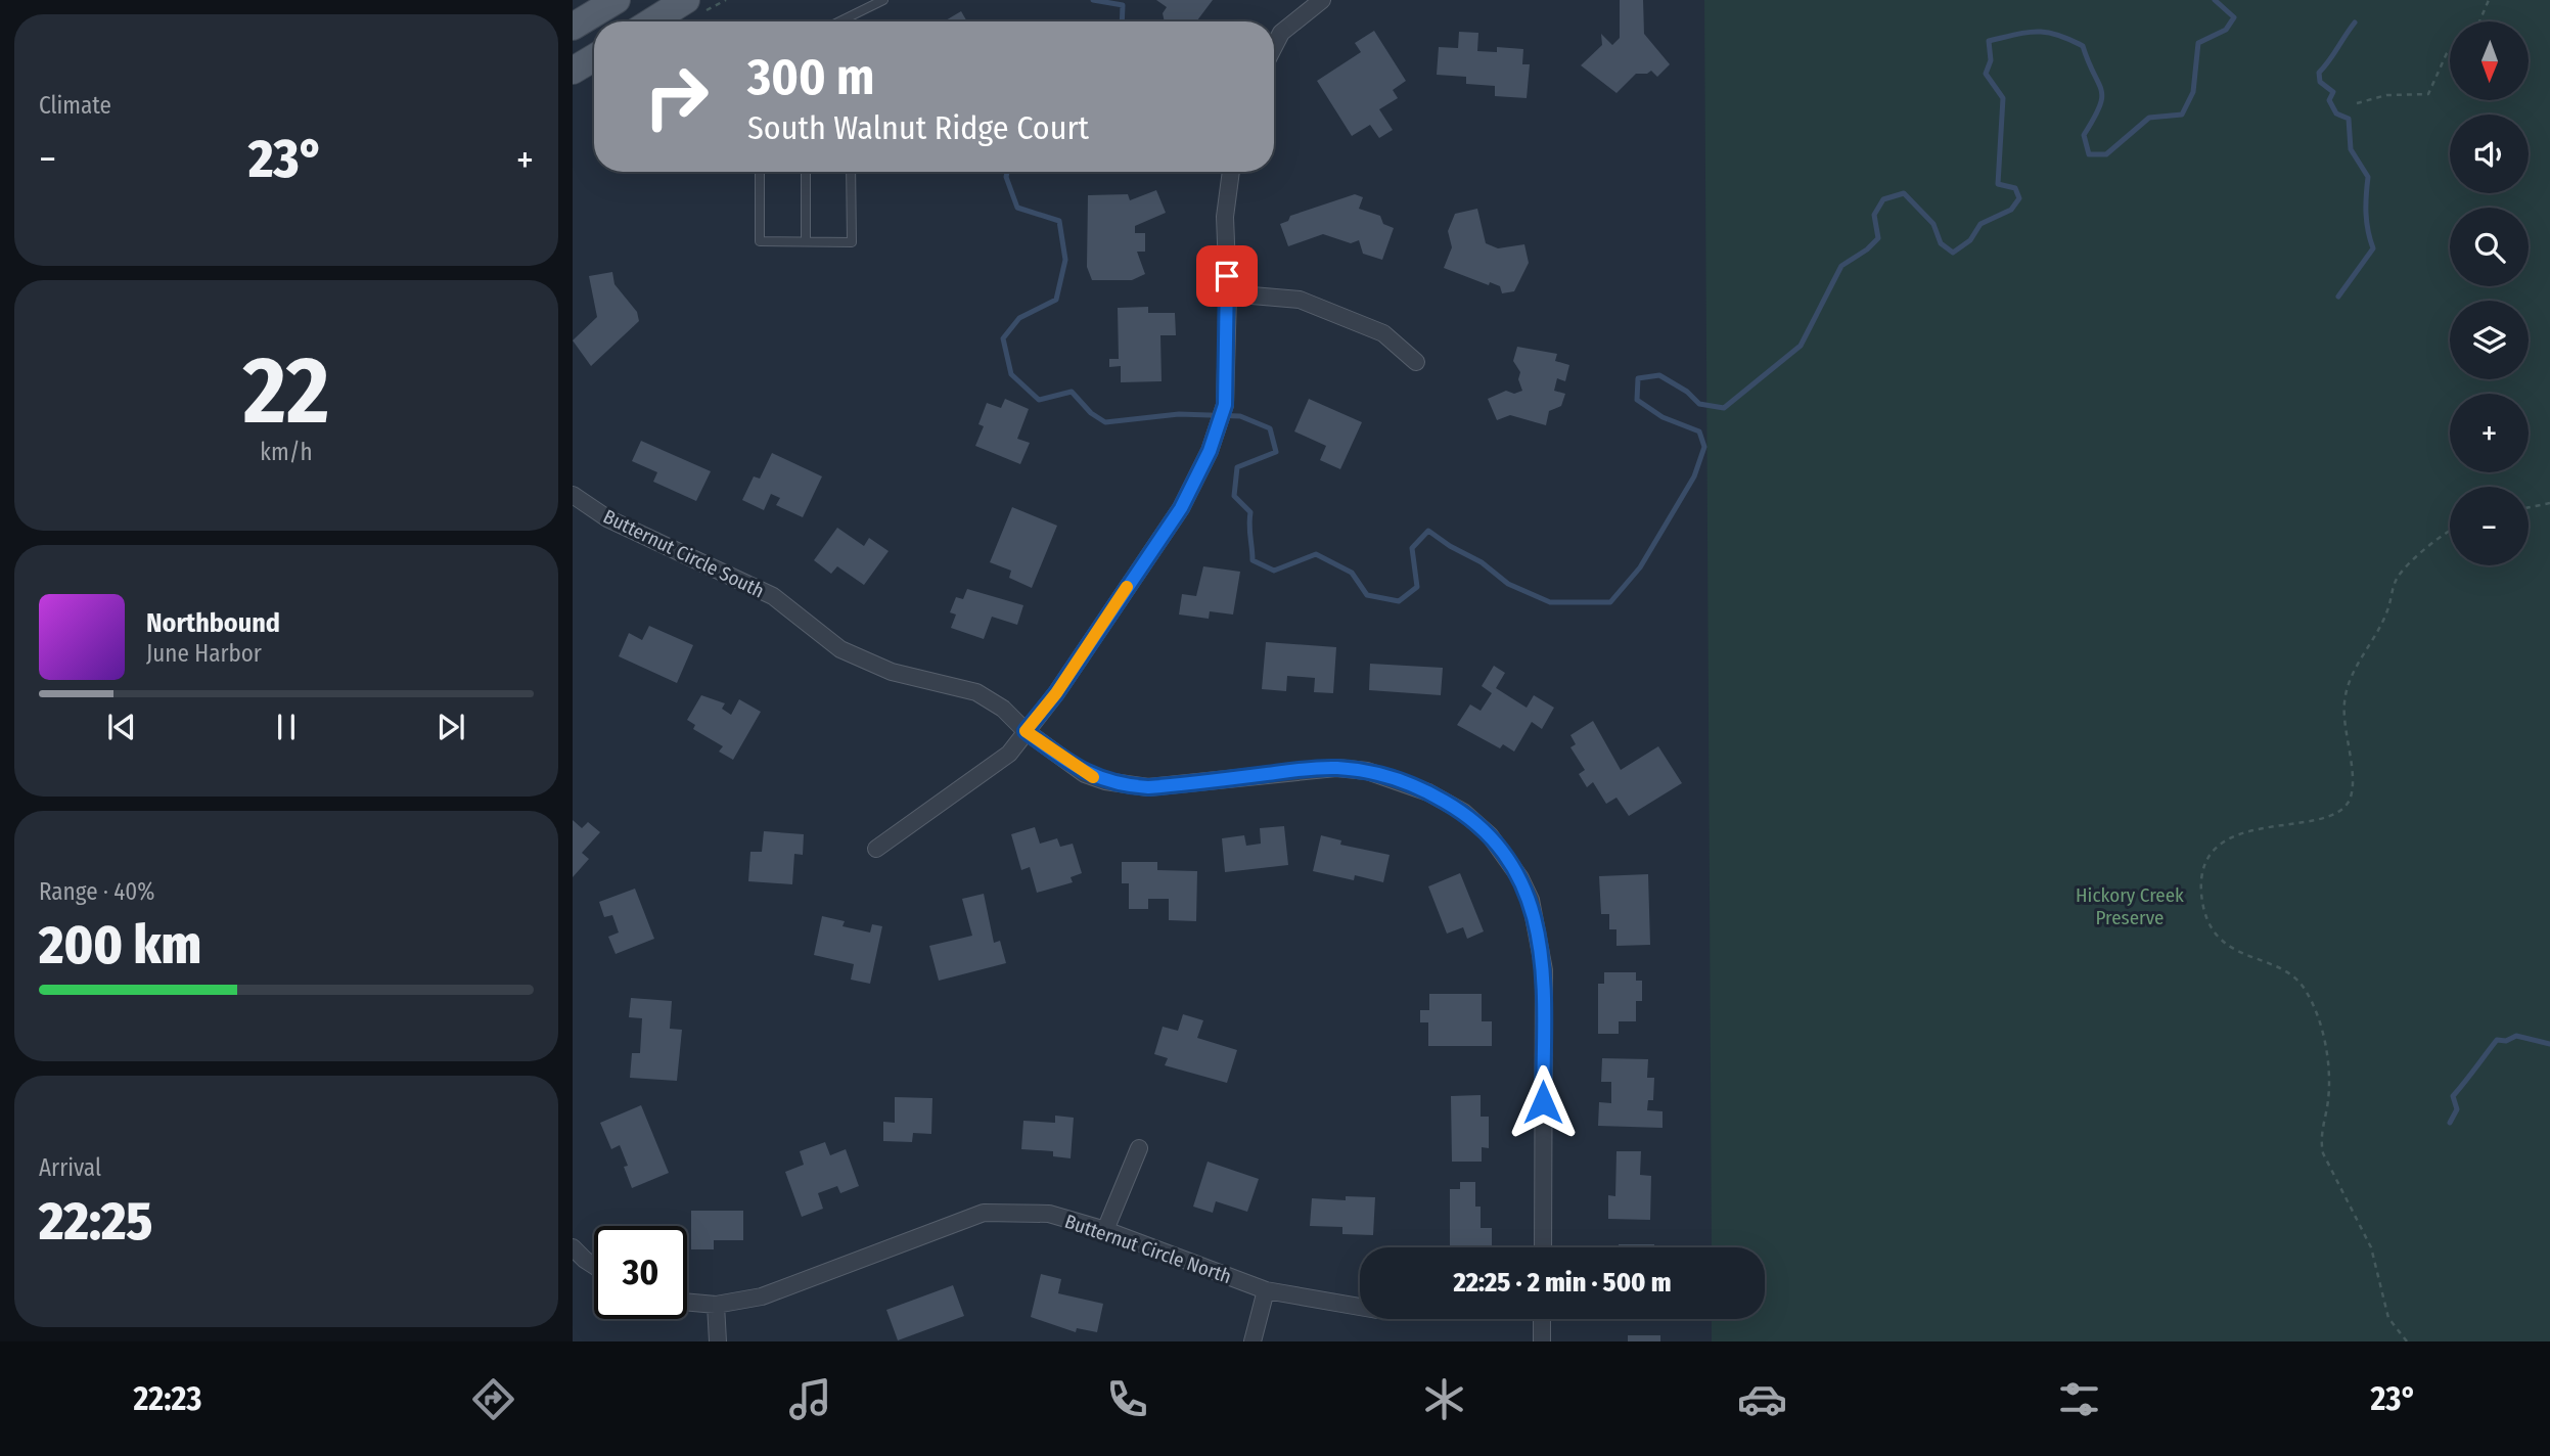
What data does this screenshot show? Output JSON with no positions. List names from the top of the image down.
{
  "streets": {
    "street": ["Butternut Circle South", "Butternut Circle North"]
  },
  "parks": ["Hickory Creek Preserve"],
  "north": "bottom",
  "page": {
    "tile": [
      "Climate",
      ["22", "km/h"],
      ["Range · 40%", "200 km"],
      ["Arrival", "22:25"]
    ],
    "map_buttons": ["+", "−"],
    "turn": ["300 m", "South Walnut Ridge Court"],
    "heat": ["−", "23°", "+"],
    "song": ["Northbound", "June Harbor"],
    "limit": "30",
    "trip": "22:25 · 2 min · 500 m",
    "tabs": ["22:23", "23°"]
  }
}
